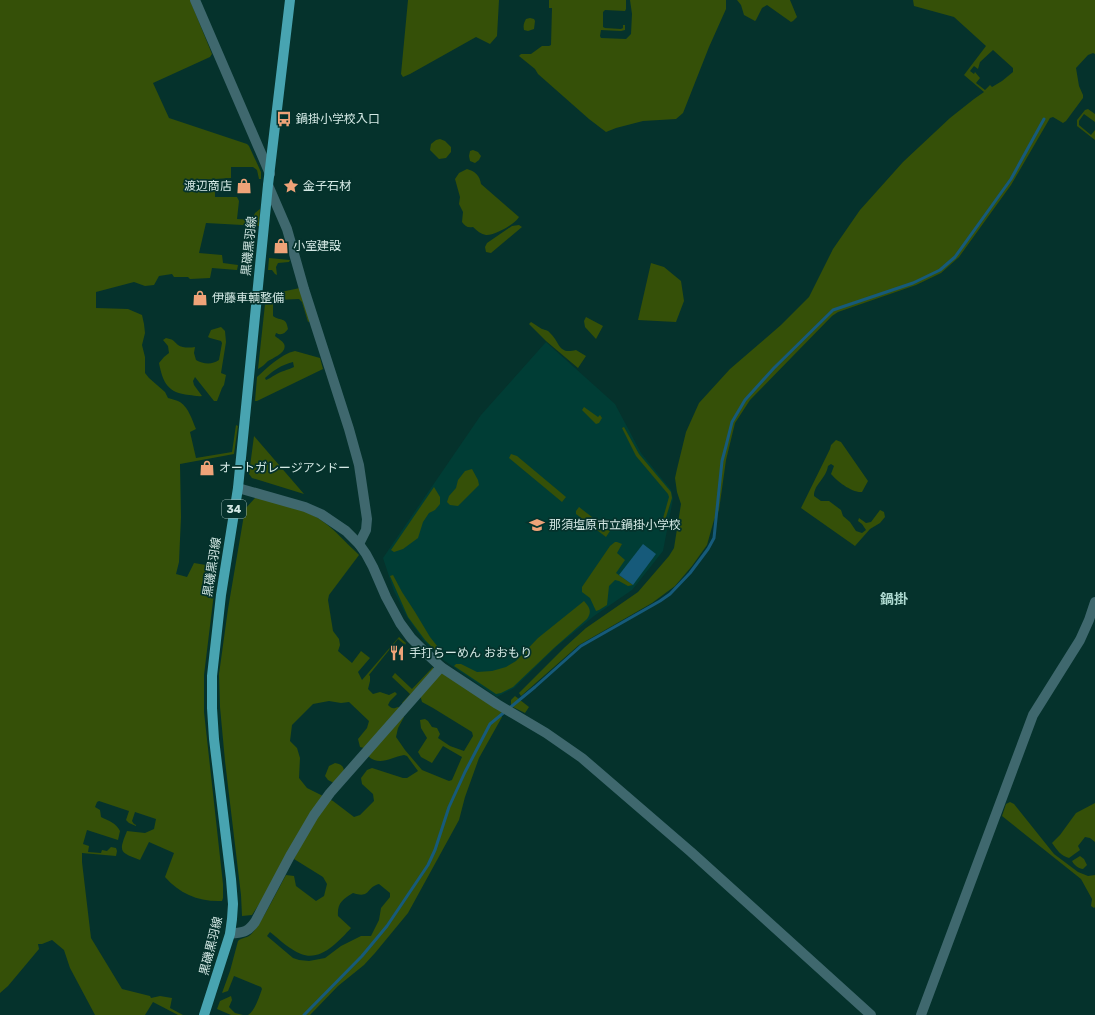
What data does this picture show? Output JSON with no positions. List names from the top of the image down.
{
  "streets": {
    "main road": ["黒磯黒羽線", "34"]
  },
  "districts": ["鍋掛"],
  "places": {
    "bus stop": ["鍋掛小学校入口"],
    "shop": [
      "渡辺商店",
      "小室建設",
      "伊藤車輌整備",
      "オートガレージアンドー"
    ],
    "place": ["金子石材"],
    "school or university": ["那須塩原市立鍋掛小学校"],
    "restaurant": ["手打らーめん おおもり"]
  }
}
